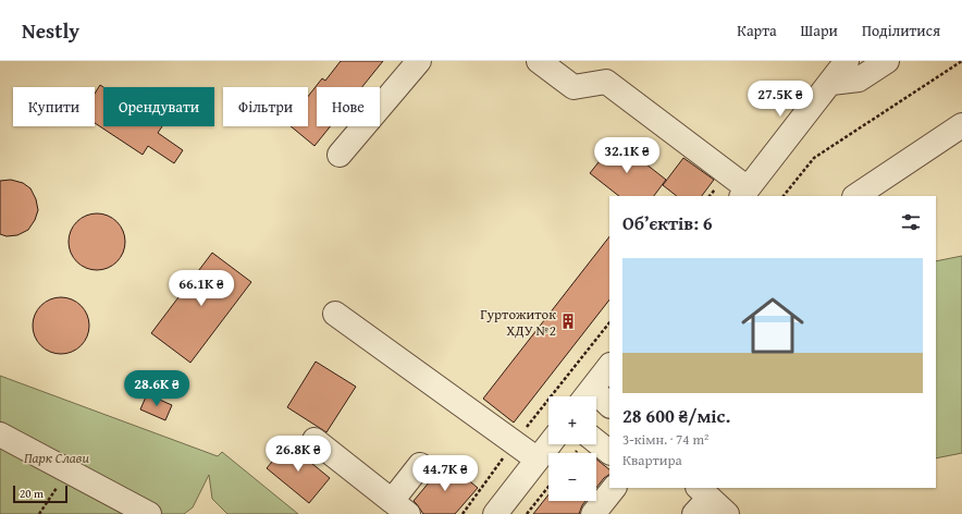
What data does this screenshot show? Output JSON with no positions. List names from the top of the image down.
{
  "parks": ["Парк Слави"],
  "places": {
    "building": ["Гуртожиток ХДУ №2"]
  },
  "scale_bar": "20 m",
  "page": {
    "header": "Nestly",
    "nav": ["Карта", "Шари", "Поділитися"],
    "price": [
      "27.5K ₴",
      "32.1K ₴",
      "66.1K ₴",
      "28.6K ₴",
      "26.8K ₴",
      "44.7K ₴"
    ],
    "chip": [
      "Купити",
      "Орендувати",
      "Фільтри",
      "Нове"
    ],
    "heading": "Об’єктів: 6",
    "list": [
      {
        "name": "28 600 ₴/міс.",
        "note": "3-кімн. · 74 m² · Квартира"
      }
    ],
    "map_buttons": ["+", "−"],
    "scale": "20 m"
  }
}
